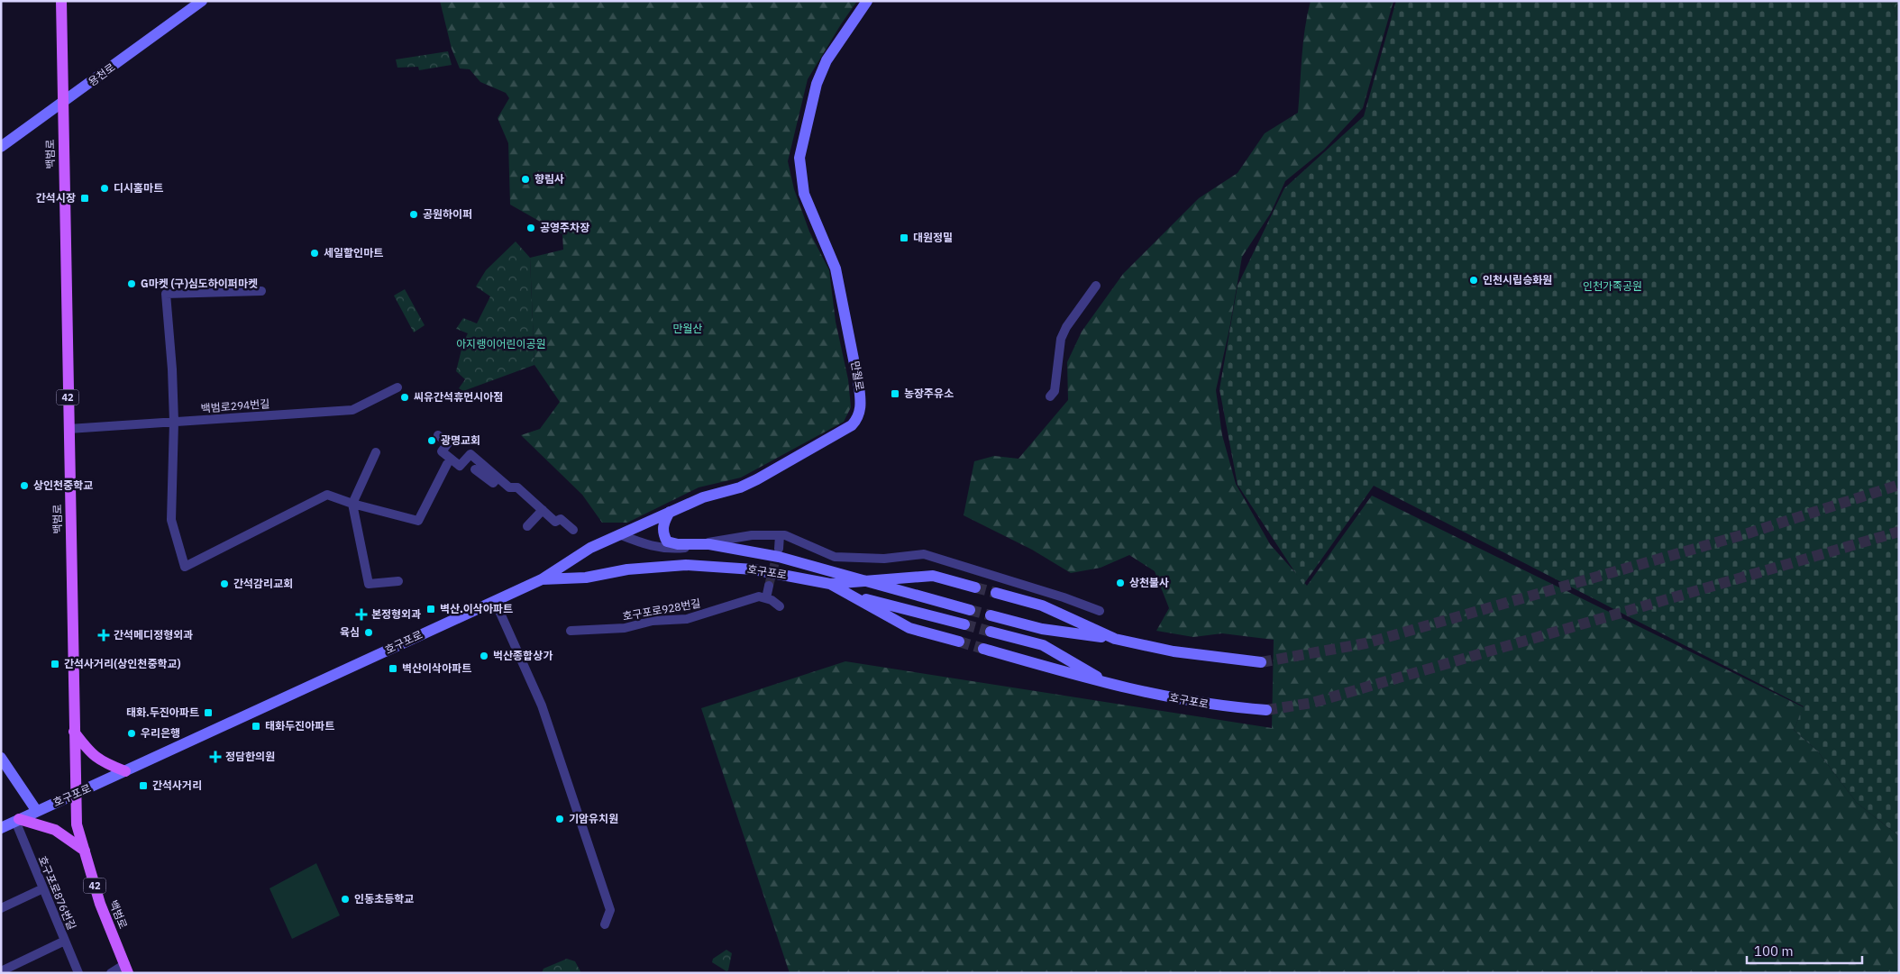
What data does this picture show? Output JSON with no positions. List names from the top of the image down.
{
  "streets": {
    "main road": [
      "용천로",
      "백범로",
      "만월로",
      "42",
      "호구포로"
    ],
    "street": ["백범로294번길", "호구포로928번길", "호구포로876번길"]
  },
  "crossings": [
    ["용천로", "백범로"],
    ["백범로", "백범로294번길"],
    ["백범로", "호구포로"],
    ["만월로", "호구포로"],
    ["호구포로", "호구포로876번길"]
  ],
  "parks": ["인천가족공원", "만월산", "아지랭이어린이공원"],
  "places": {
    "other": [
      "향림사",
      "디시홈마트",
      "공원하이퍼",
      "공영주차장",
      "세일할인마트",
      "인천시립승화원",
      "G마켓 (구)심도하이퍼마켓",
      "씨유간석휴먼시아점",
      "광명교회",
      "상인천중학교",
      "상천불사",
      "간석감리교회",
      "육심",
      "벅산종합상가",
      "우리은행",
      "기암유치원",
      "인동초등학교"
    ],
    "transit": [
      "간석시장",
      "대원정밀",
      "농장주유소",
      "벽산.이삭아파트",
      "간석사거리(상인천중학교)",
      "벽산이삭아파트",
      "태화.두진아파트",
      "태화두진아파트",
      "간석사거리"
    ],
    "health": ["본정형외과", "간석메디정형외과", "정담한의원"]
  },
  "scale_bar": "100 m"
}
